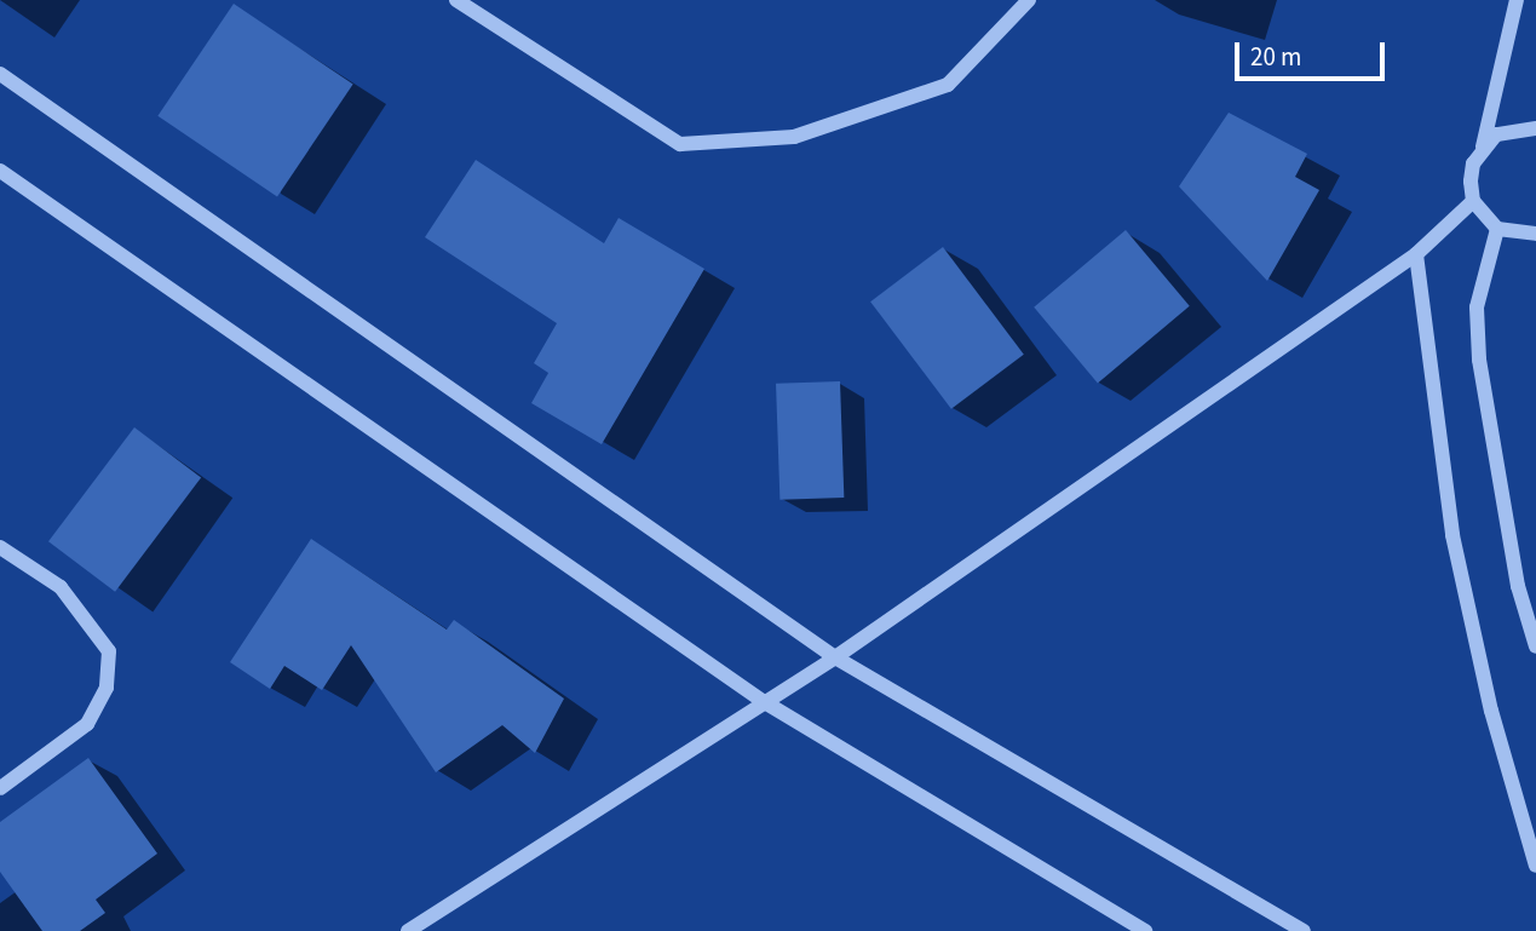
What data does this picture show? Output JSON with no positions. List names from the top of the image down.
{
  "scale_bar": "20 m"
}
